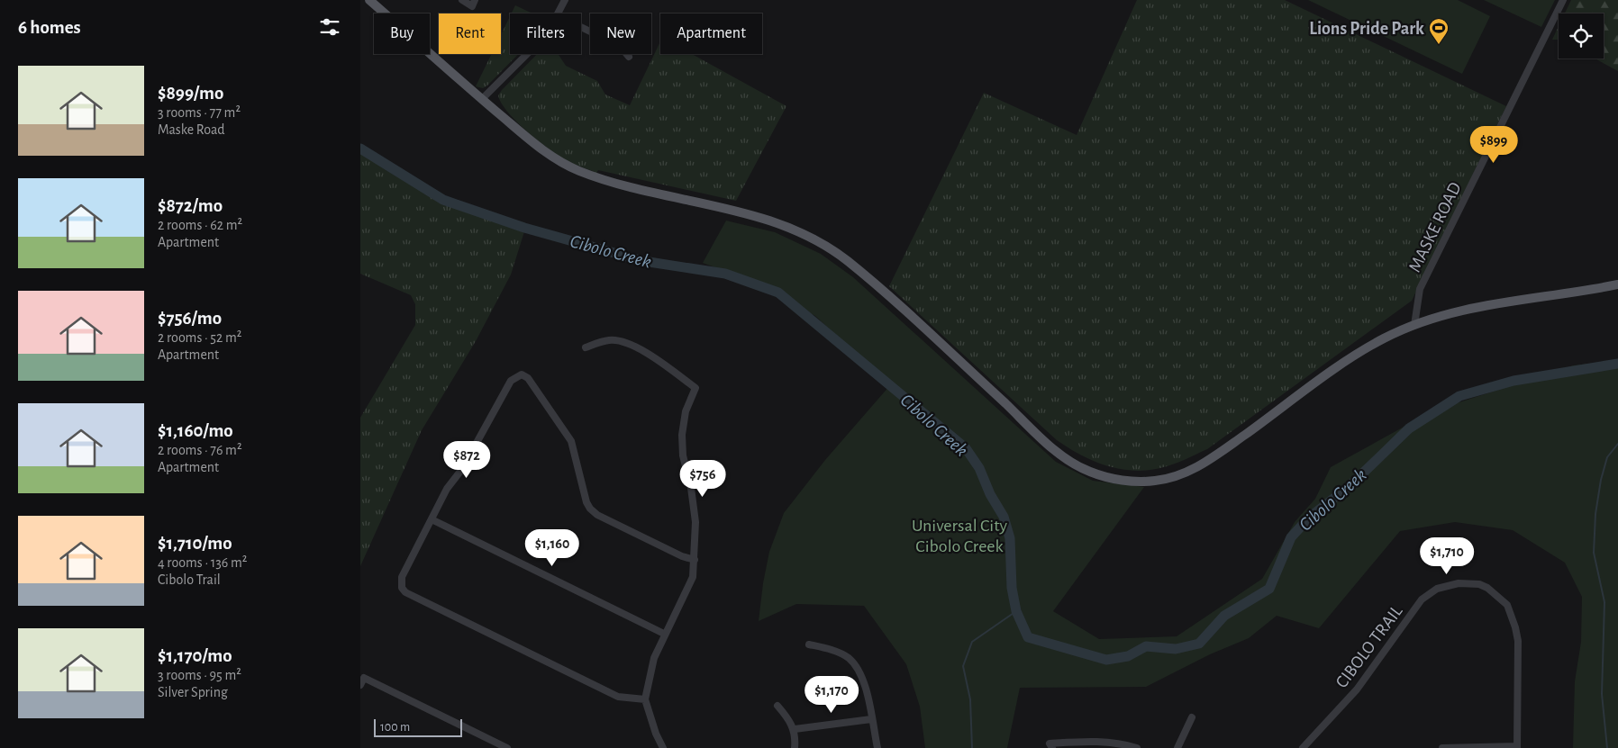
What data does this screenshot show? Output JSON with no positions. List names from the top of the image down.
{
  "streets": {
    "street": ["MASKE ROAD", "CIBOLO TRAIL"]
  },
  "water": ["Cibolo Creek"],
  "parks": ["Universal City Cibolo Creek"],
  "places": {
    "sports": ["Lions Pride Park"]
  },
  "scale_bar": "100 m",
  "page": {
    "heading": "6 homes",
    "chip": [
      "Buy",
      "Rent",
      "Filters",
      "New",
      "Apartment"
    ],
    "list": [
      {
        "name": "$899/mo",
        "note": "3 rooms · 77 m² · Maske Road"
      },
      {
        "name": "$872/mo",
        "note": "2 rooms · 62 m² · Apartment"
      },
      {
        "name": "$756/mo",
        "note": "2 rooms · 52 m² · Apartment"
      },
      {
        "name": "$1,160/mo",
        "note": "2 rooms · 76 m² · Apartment"
      },
      {
        "name": "$1,710/mo",
        "note": "4 rooms · 136 m² · Cibolo Trail"
      },
      {
        "name": "$1,170/mo",
        "note": "3 rooms · 95 m² · Silver Spring"
      }
    ],
    "price": [
      "$899",
      "$872",
      "$756",
      "$1,160",
      "$1,710",
      "$1,170"
    ],
    "scale": "100 m"
  }
}
